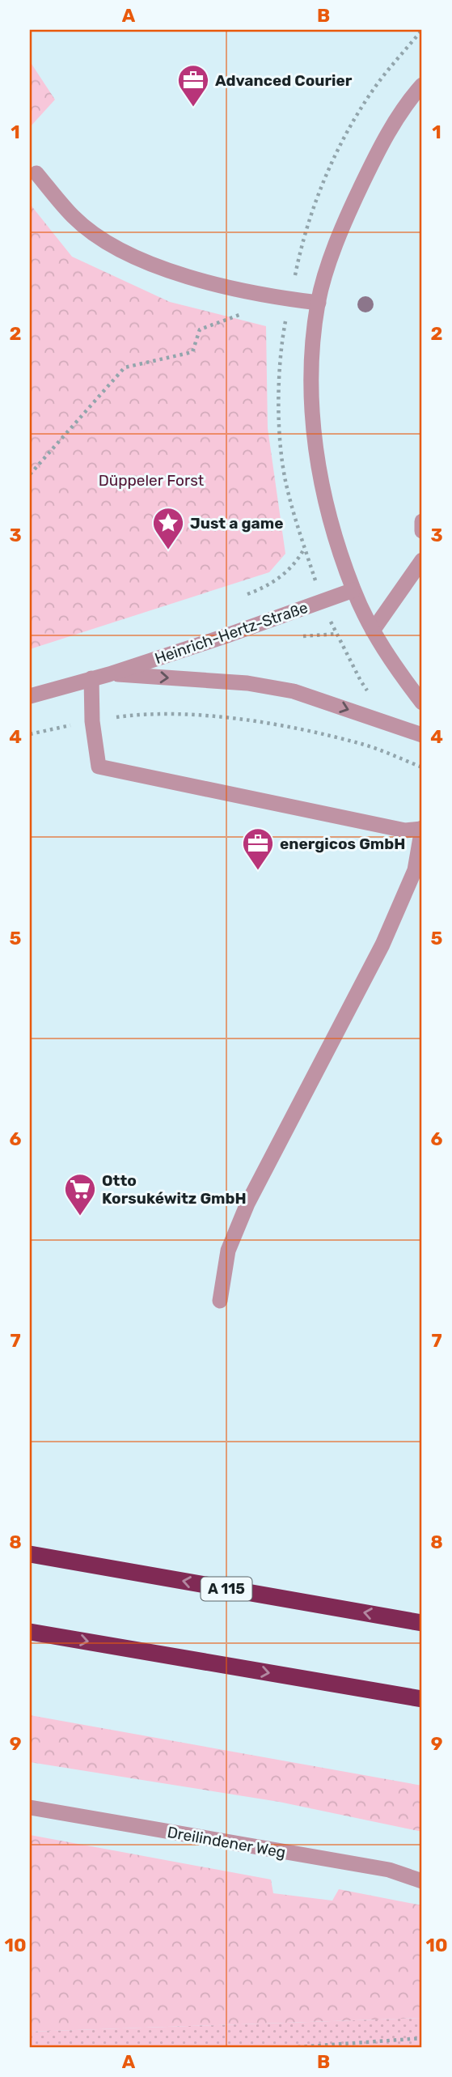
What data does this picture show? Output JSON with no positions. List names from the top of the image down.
{
  "streets": {
    "highway": ["A 115"],
    "street": ["Heinrich-Hertz-Straße", "Dreilindener Weg"]
  },
  "parks": ["Düppeler Forst"],
  "places": {
    "office": ["Advanced Courier", "energicos GmbH"],
    "place": ["Just a game"],
    "supermarket": ["Otto Korsukéwitz GmbH"]
  },
  "grid": {
    "columns": ["A", "B"],
    "rows": [
      "1",
      "2",
      "3",
      "4",
      "5",
      "6",
      "7",
      "8",
      "9",
      "10"
    ]
  }
}
